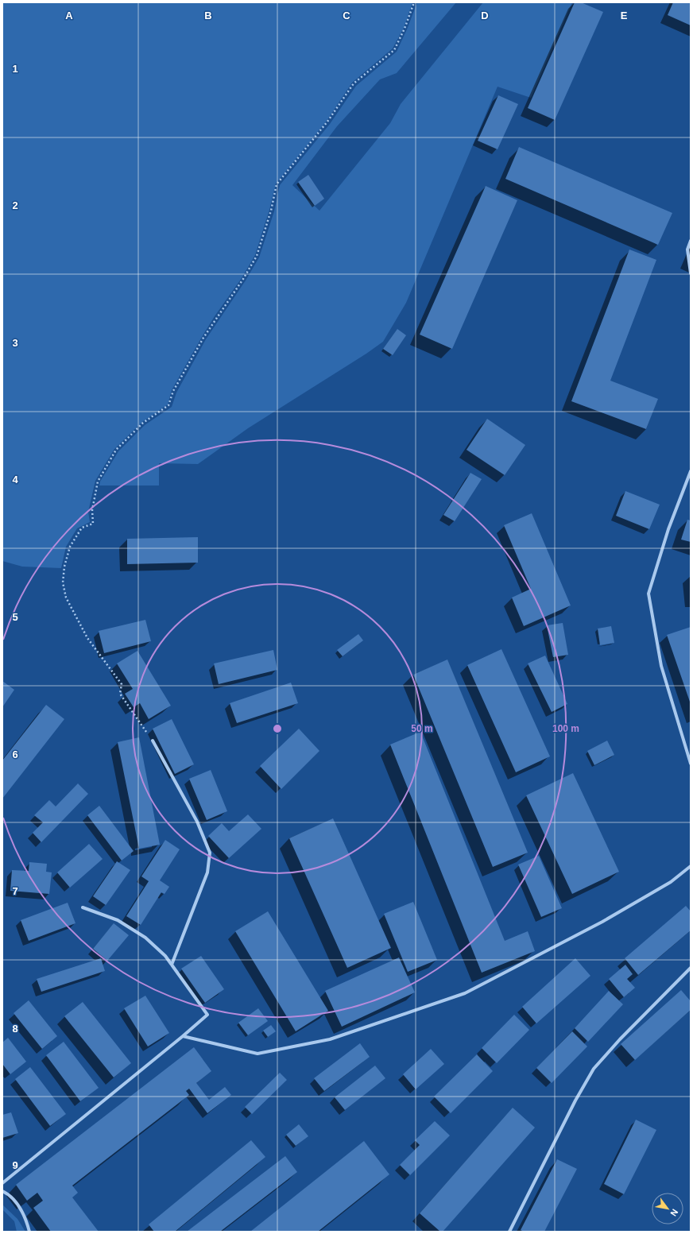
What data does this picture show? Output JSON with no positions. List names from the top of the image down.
{
  "north": "bottom right",
  "grid": {
    "columns": [
      "A",
      "B",
      "C",
      "D",
      "E"
    ],
    "rows": [
      "1",
      "2",
      "3",
      "4",
      "5",
      "6",
      "7",
      "8",
      "9"
    ]
  },
  "rings": ["50 m", "100 m"]
}
